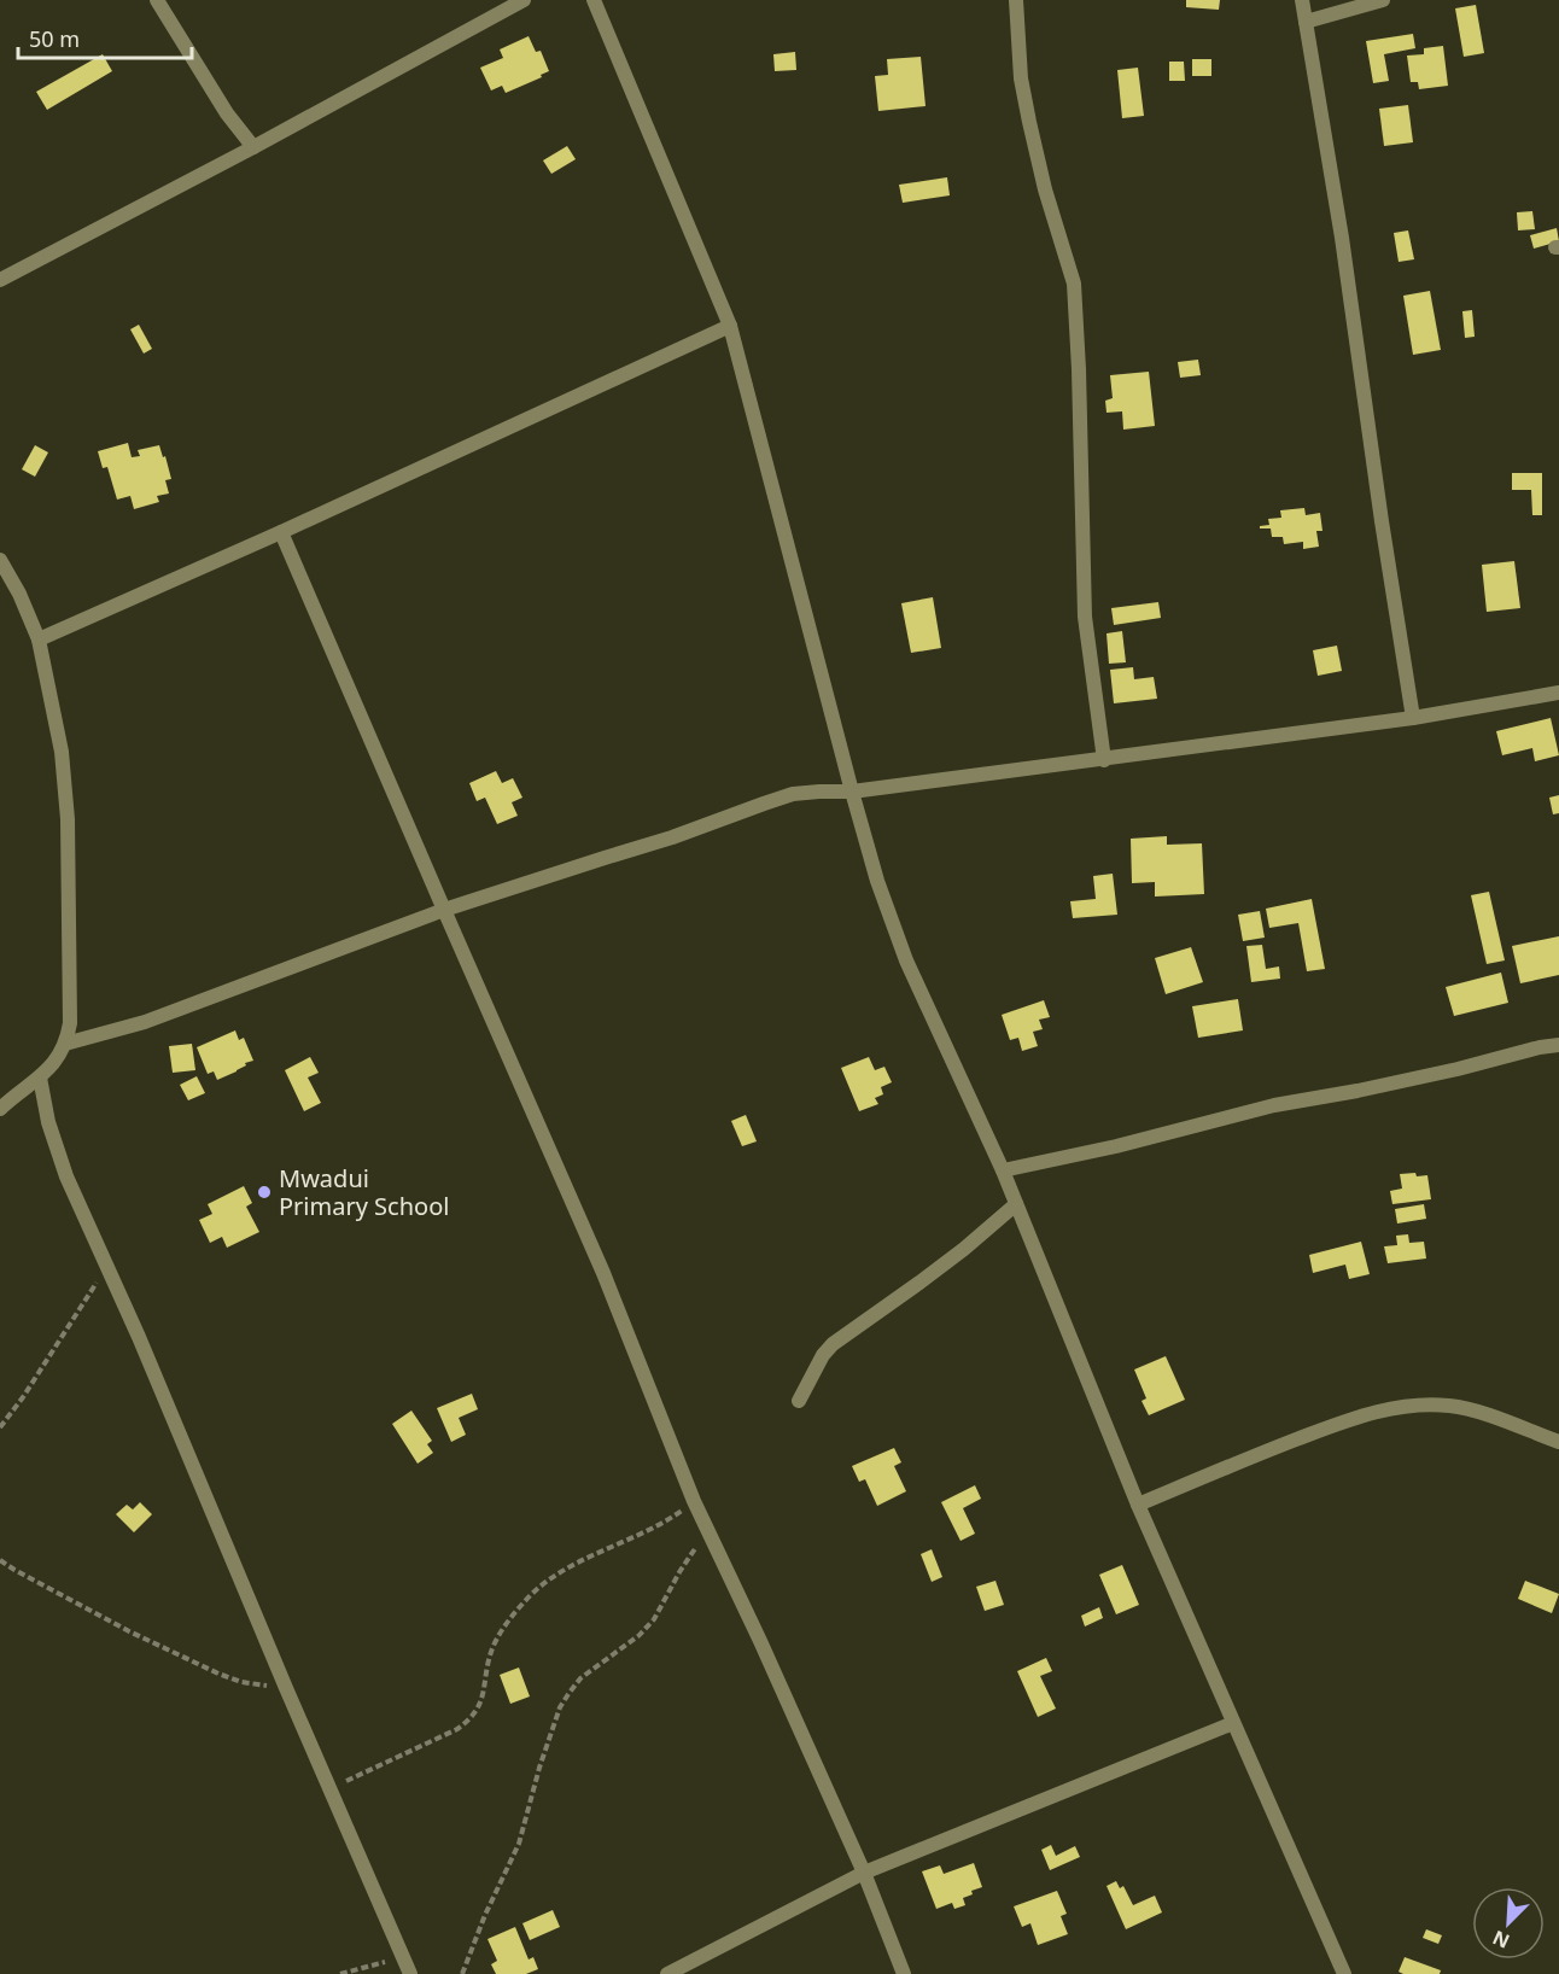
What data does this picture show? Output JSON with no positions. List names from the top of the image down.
{
  "places": ["Mwadui Primary School"],
  "scale_bar": "50 m",
  "north": "bottom left"
}
